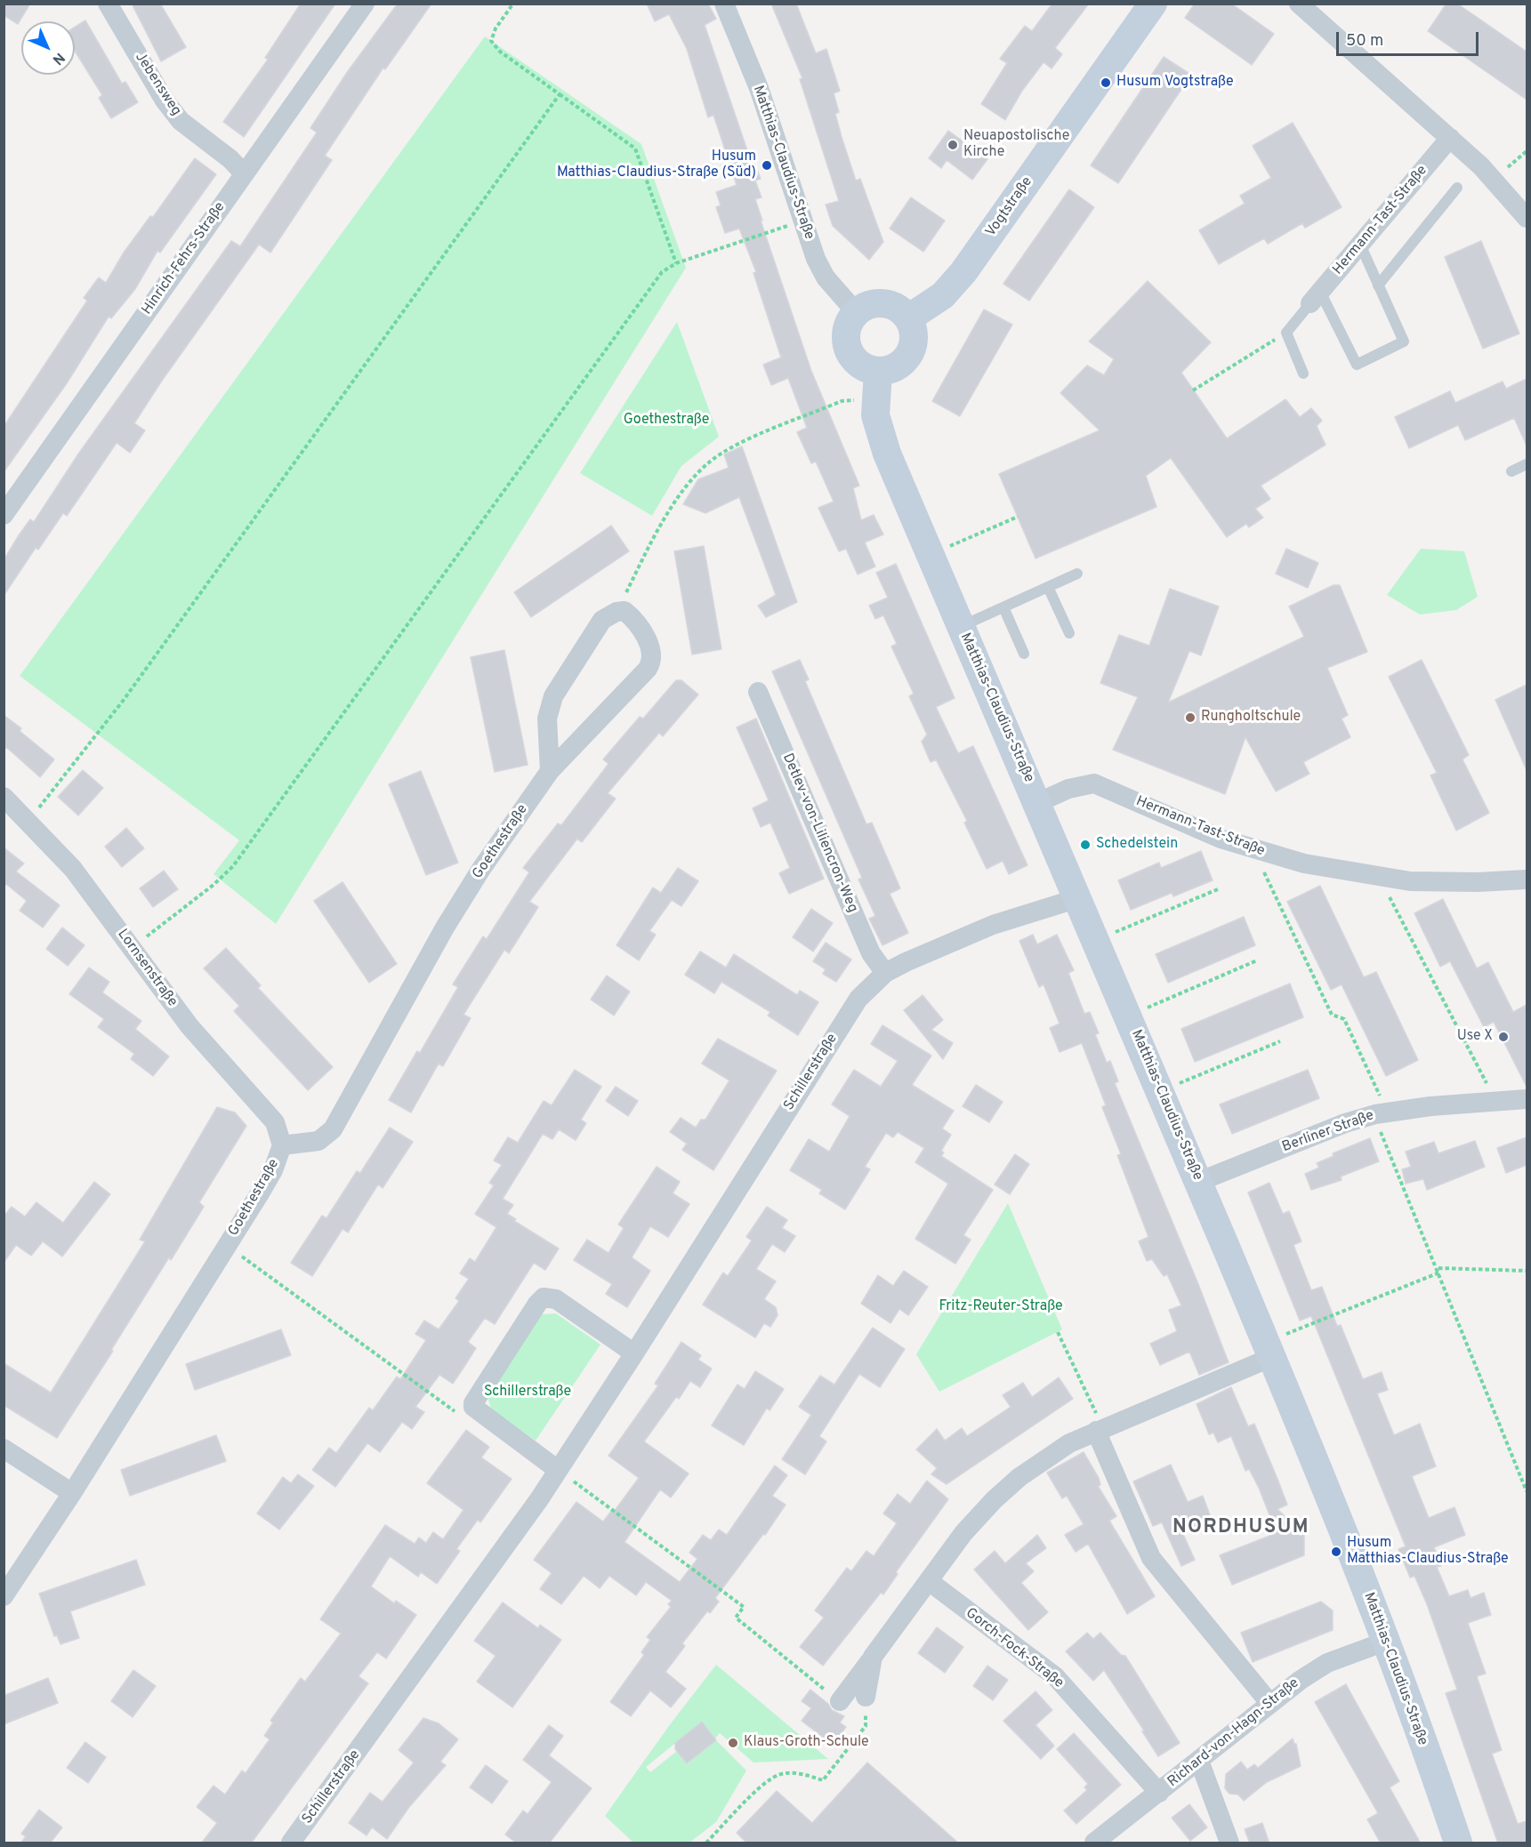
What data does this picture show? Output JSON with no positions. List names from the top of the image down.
{
  "streets": {
    "street": [
      "Jebensweg",
      "Matthias-Claudius-Straße",
      "Vogtstraße",
      "Hermann-Tast-Straße",
      "Hinrich-Fehrs-Straße",
      "Detlev-von-Liliencron-Weg",
      "Goethestraße",
      "Lornsenstraße",
      "Schillerstraße",
      "Berliner Straße",
      "Gorch-Fock-Straße",
      "Richard-von-Hagn-Straße"
    ]
  },
  "crossings": [
    ["Jebensweg", "Hinrich-Fehrs-Straße"],
    ["Matthias-Claudius-Straße", "Vogtstraße"],
    ["Matthias-Claudius-Straße", "Hermann-Tast-Straße"],
    ["Matthias-Claudius-Straße", "Schillerstraße"],
    ["Matthias-Claudius-Straße", "Berliner Straße"],
    ["Matthias-Claudius-Straße", "Richard-von-Hagn-Straße"],
    ["Detlev-von-Liliencron-Weg", "Schillerstraße"],
    ["Goethestraße", "Lornsenstraße"],
    ["Gorch-Fock-Straße", "Richard-von-Hagn-Straße"]
  ],
  "districts": ["NORDHUSUM"],
  "parks": ["Goethestraße", "Fritz-Reuter-Straße", "Schillerstraße"],
  "places": [
    "Husum Vogtstraße",
    "Neuapostolische Kirche",
    "Husum Matthias-Claudius-Straße (Süd)",
    "Rungholtschule",
    "Schedelstein",
    "Use X",
    "Husum Matthias-Claudius-Straße",
    "Klaus-Groth-Schule"
  ],
  "scale_bar": "50 m",
  "north": "bottom right"
}
